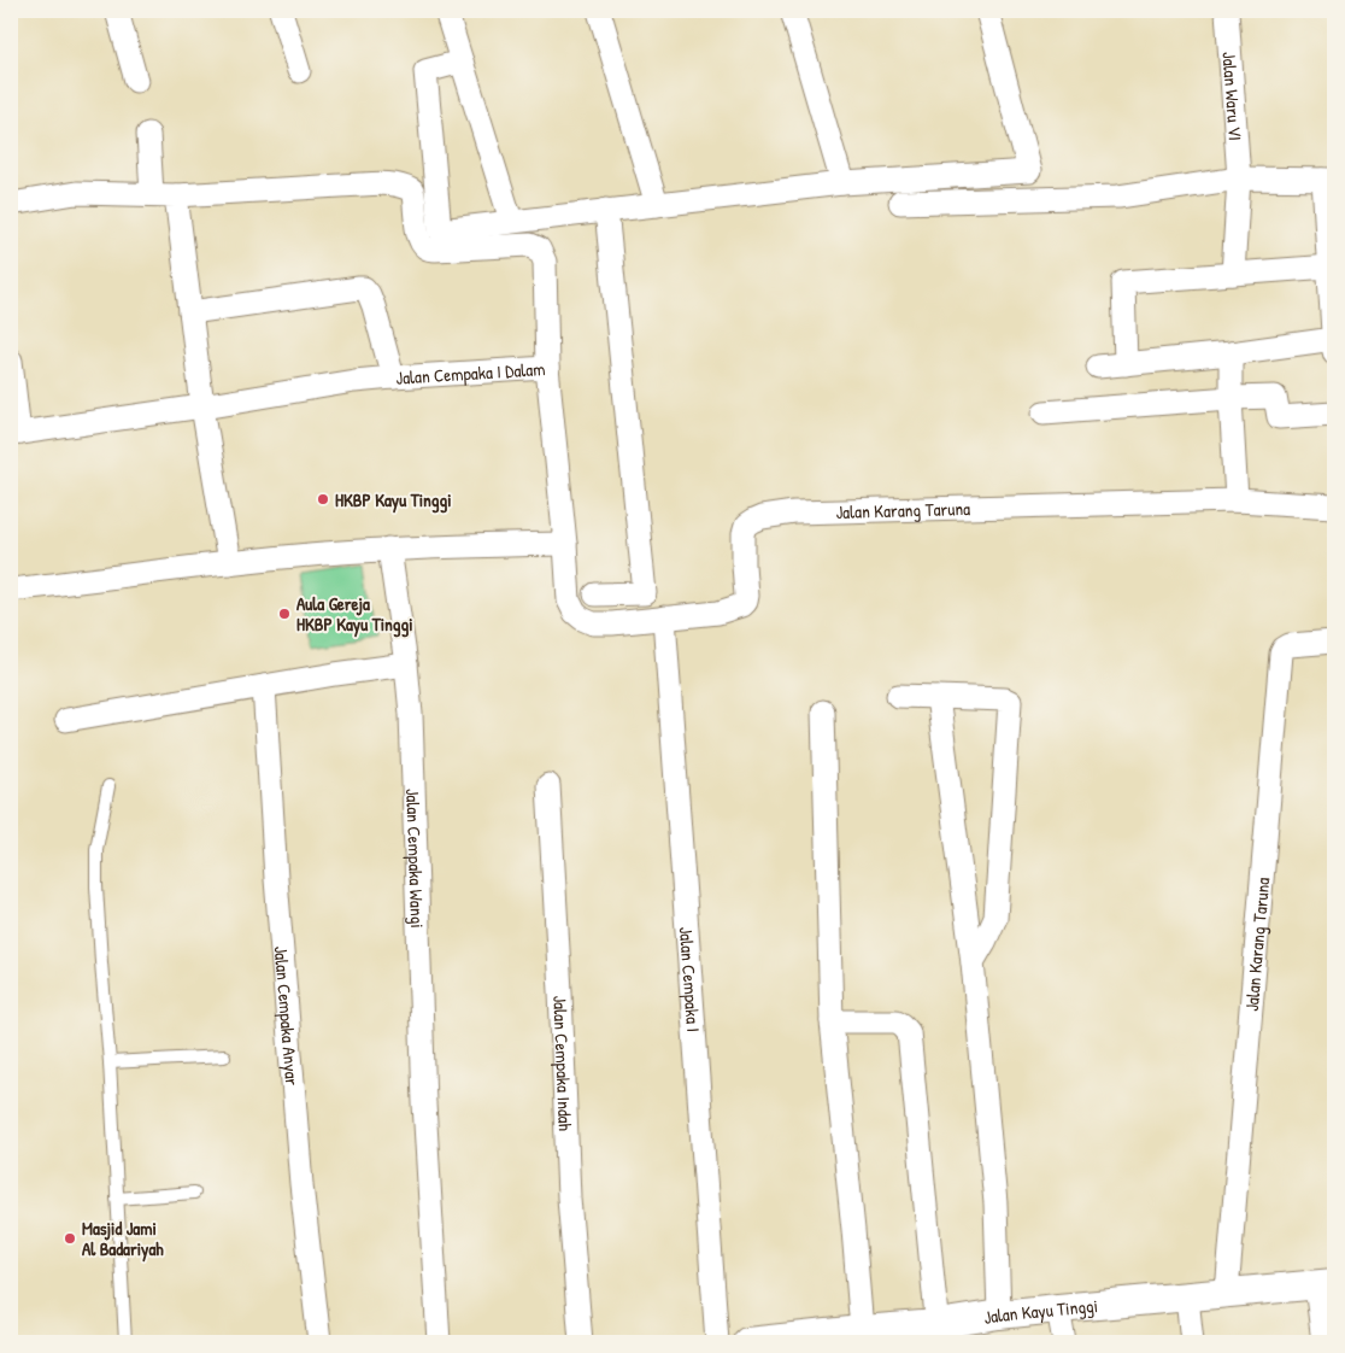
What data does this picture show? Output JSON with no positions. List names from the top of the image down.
{
  "streets": {
    "street": [
      "Jalan Waru VI",
      "Jalan Cempaka I Dalam",
      "Jalan Karang Taruna",
      "Jalan Cempaka Wangi",
      "Jalan Cempaka I",
      "Jalan Cempaka Anyar",
      "Jalan Cempaka Indah",
      "Jalan Kayu Tinggi"
    ]
  },
  "crossings": [
    ["Jalan Cempaka I Dalam", "Jalan Karang Taruna"],
    ["Jalan Karang Taruna", "Jalan Cempaka I"],
    ["Jalan Karang Taruna", "Jalan Kayu Tinggi"]
  ],
  "places": ["HKBP Kayu Tinggi", "Aula Gereja HKBP Kayu Tinggi", "Masjid Jami Al Badariyah"]
}
